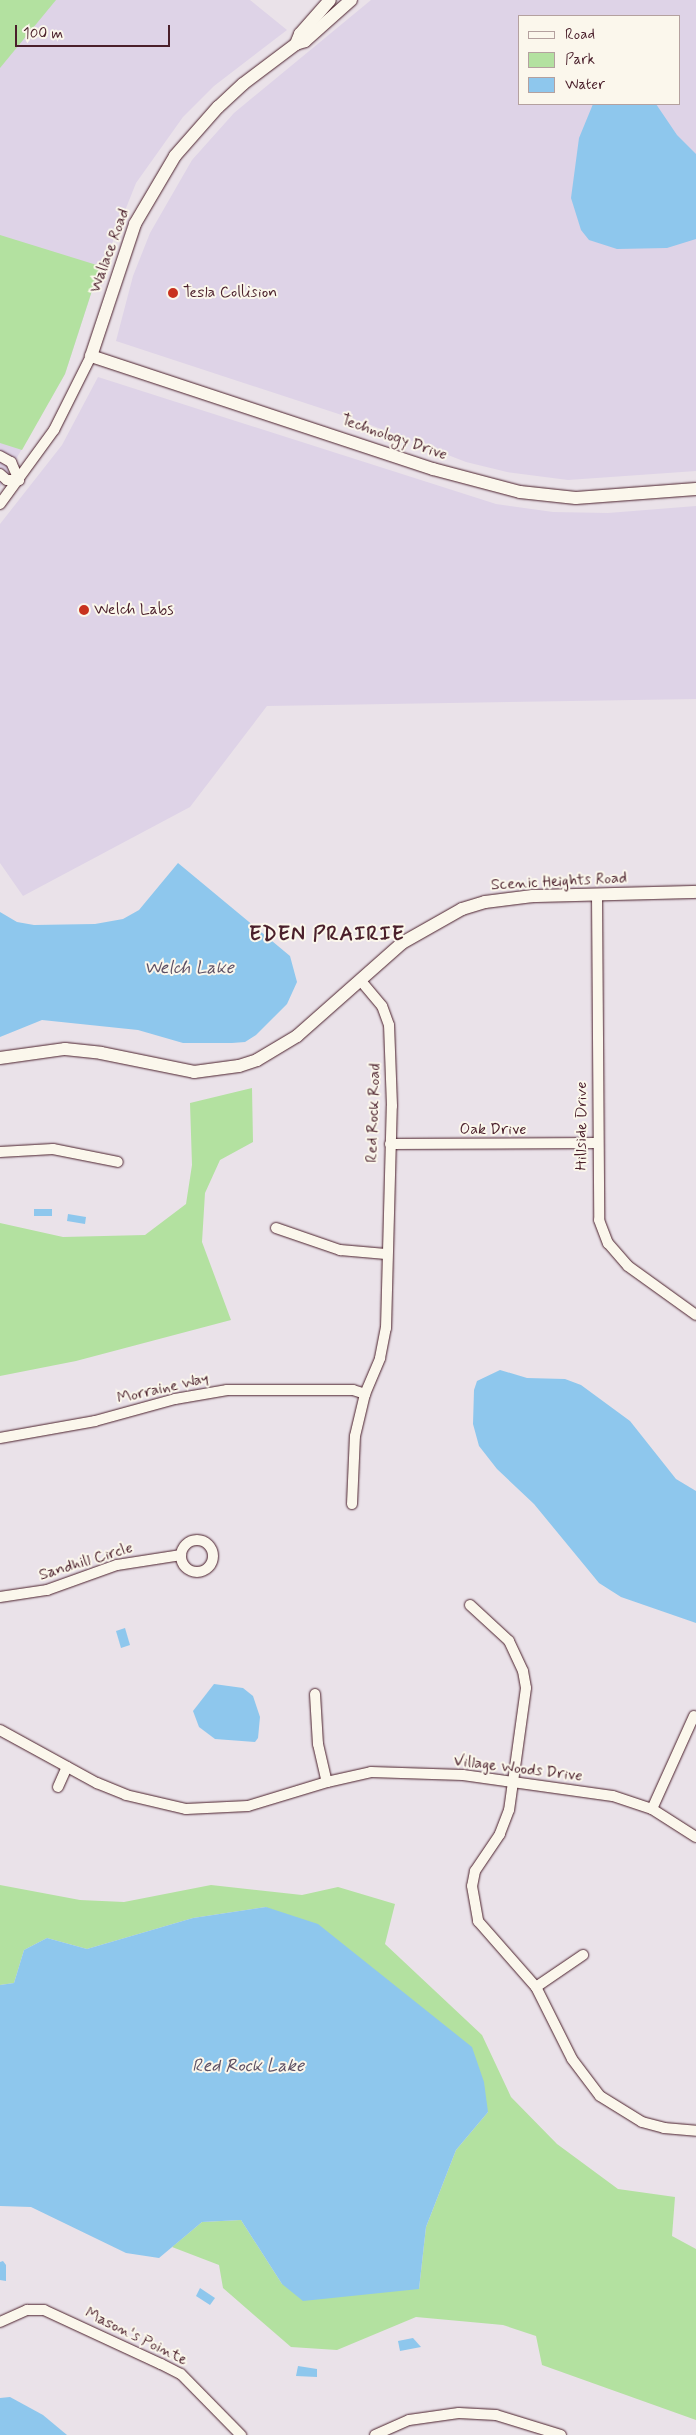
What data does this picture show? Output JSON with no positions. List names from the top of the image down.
{
  "streets": {
    "street": [
      "Wallace Road",
      "Technology Drive",
      "Scenic Heights Road",
      "Red Rock Road",
      "Hillside Drive",
      "Oak Drive",
      "Morraine Way",
      "Sandhill Circle",
      "Village Woods Drive",
      "Mason's Pointe"
    ]
  },
  "crossings": [
    ["Wallace Road", "Technology Drive"],
    ["Scenic Heights Road", "Red Rock Road"],
    ["Scenic Heights Road", "Hillside Drive"],
    ["Red Rock Road", "Oak Drive"],
    ["Red Rock Road", "Morraine Way"],
    ["Hillside Drive", "Oak Drive"]
  ],
  "districts": ["EDEN PRAIRIE"],
  "water": ["Welch Lake", "Red Rock Lake"],
  "places": ["Tesla Collision", "Welch Labs"],
  "legend": ["Road", "Park", "Water"],
  "scale_bar": "100 m"
}
